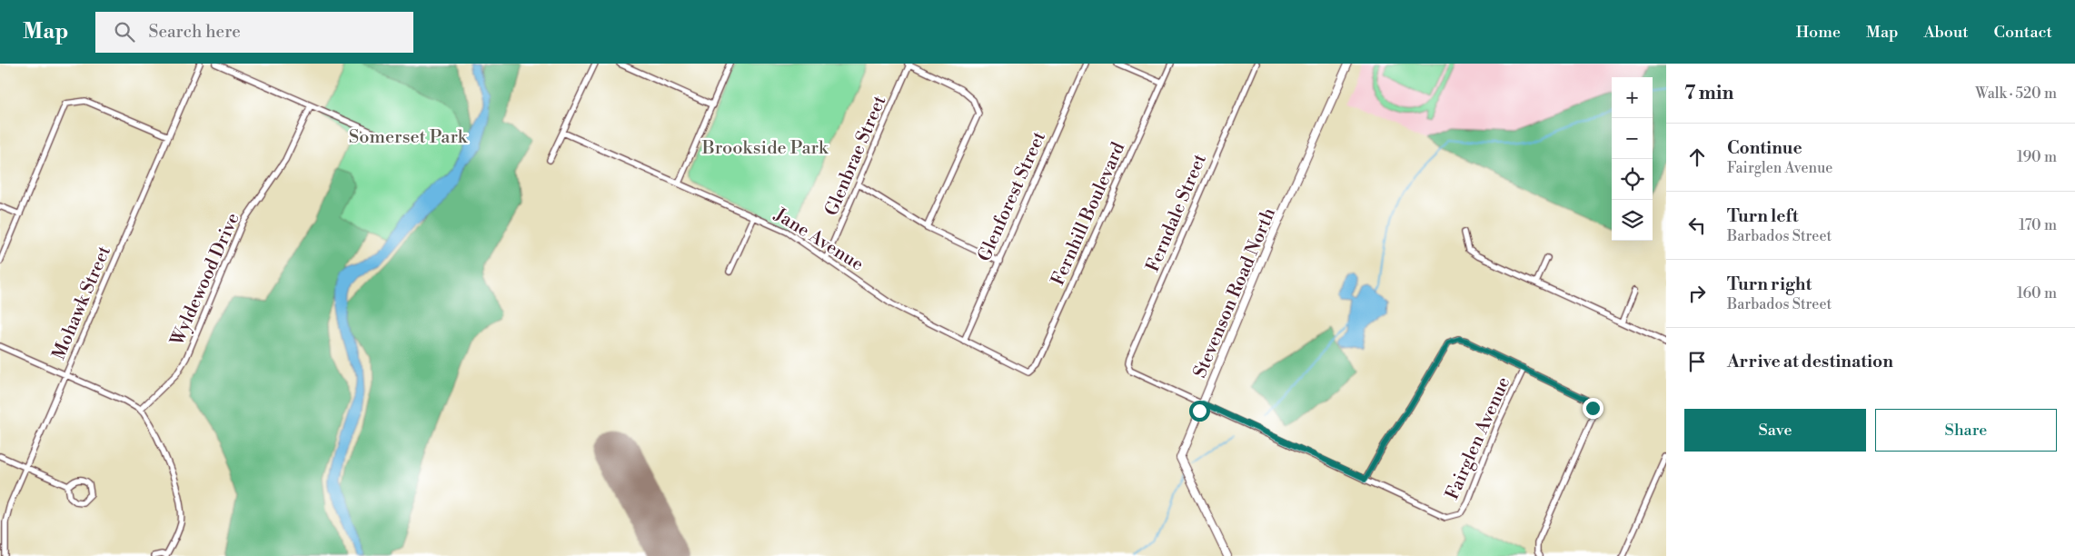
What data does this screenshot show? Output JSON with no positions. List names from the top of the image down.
{
  "streets": {
    "street": [
      "Glenbrae Street",
      "Glenforest Street",
      "Ferndale Street",
      "Fernhill Boulevard",
      "Jane Avenue",
      "Wyldewood Drive",
      "Stevenson Road North",
      "Mohawk Street",
      "Fairglen Avenue"
    ]
  },
  "crossings": [
    ["Glenbrae Street", "Jane Avenue"],
    ["Glenforest Street", "Jane Avenue"],
    ["Ferndale Street", "Fairglen Avenue"],
    ["Fernhill Boulevard", "Jane Avenue"],
    ["Stevenson Road North", "Fairglen Avenue"]
  ],
  "parks": ["Somerset Park", "Brookside Park"],
  "page": {
    "header": "Map",
    "search": "Search here",
    "nav": [
      "Home",
      "Map",
      "About",
      "Contact"
    ],
    "heading": ["7 min", "Walk · 520 m"],
    "map_buttons": ["+", "−"],
    "list": [
      ["Continue", "Fairglen Avenue", "190 m"],
      ["Turn left", "Barbados Street", "170 m"],
      ["Turn right", "Barbados Street", "160 m"],
      "Arrive at destination"
    ],
    "buttons": ["Save", "Share"]
  }
}
